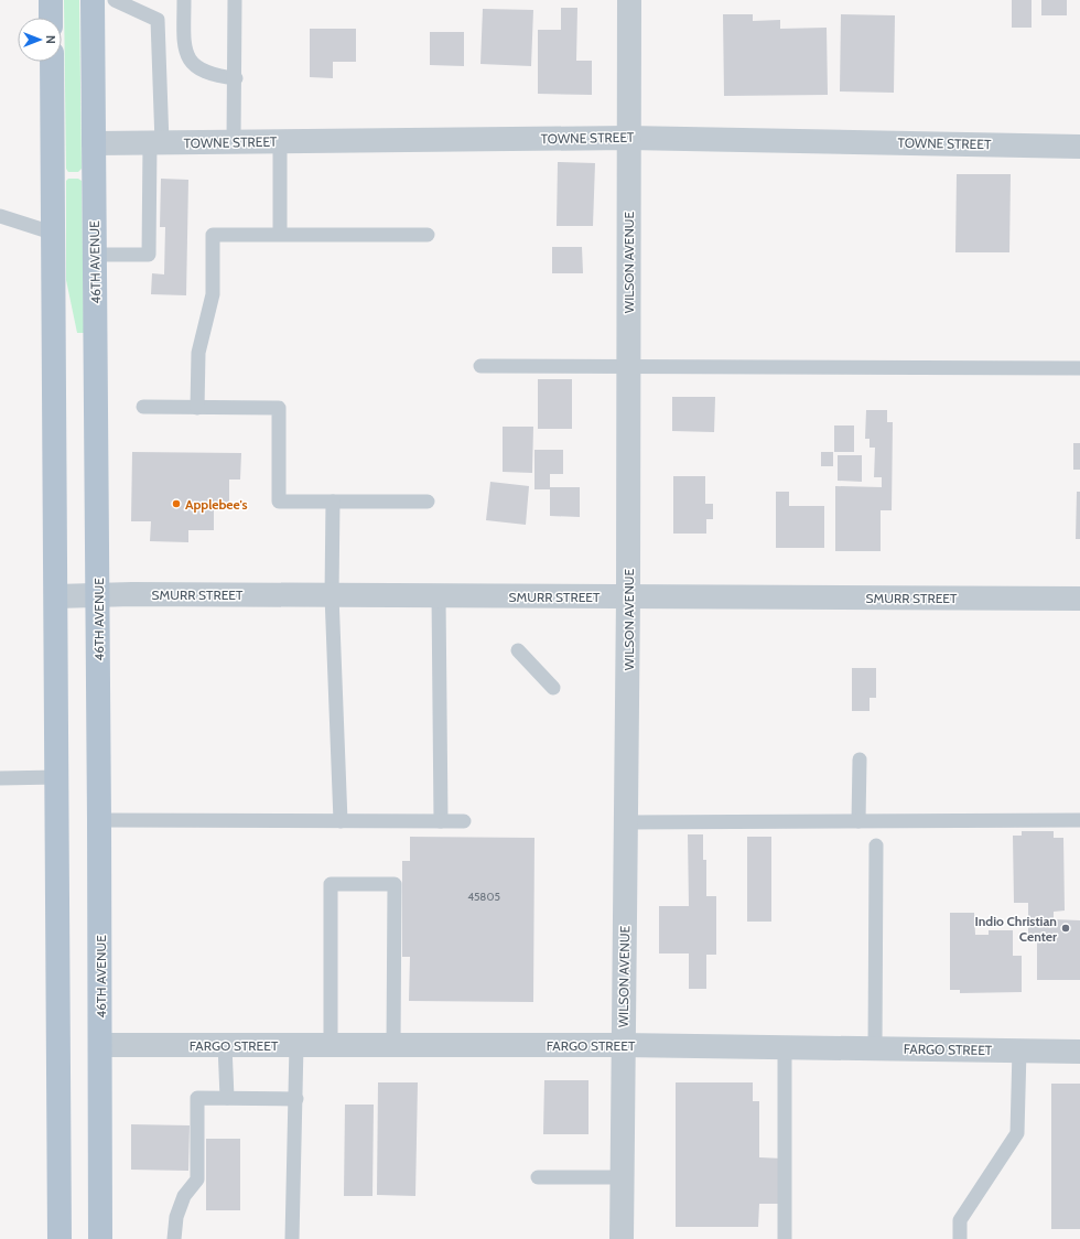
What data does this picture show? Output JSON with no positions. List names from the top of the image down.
{
  "streets": {
    "main road": ["46TH AVENUE"],
    "street": [
      "TOWNE STREET",
      "WILSON AVENUE",
      "SMURR STREET",
      "FARGO STREET"
    ]
  },
  "crossings": [
    ["TOWNE STREET", "46TH AVENUE"],
    ["TOWNE STREET", "WILSON AVENUE"],
    ["46TH AVENUE", "SMURR STREET"],
    ["46TH AVENUE", "FARGO STREET"],
    ["WILSON AVENUE", "SMURR STREET"],
    ["WILSON AVENUE", "FARGO STREET"]
  ],
  "places": ["Applebee's", "Indio Christian Center"],
  "house_numbers": ["45805"],
  "north": "right"
}
